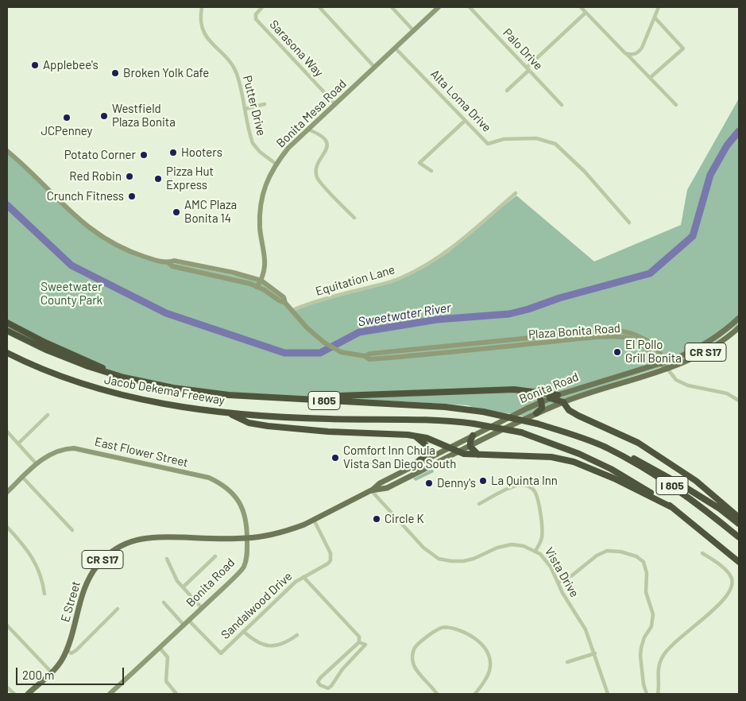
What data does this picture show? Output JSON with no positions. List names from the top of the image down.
{
  "streets": {
    "highway": ["Jacob Dekema Freeway", "I 805"],
    "main road": [
      "Bonita Mesa Road",
      "Plaza Bonita Road",
      "CR S17",
      "Bonita Road",
      "East Flower Street",
      "E Street"
    ],
    "street": [
      "Sarasona Way",
      "Palo Drive",
      "Alta Loma Drive",
      "Putter Drive",
      "Equitation Lane",
      "Vista Drive",
      "Sandalwood Drive"
    ]
  },
  "crossings": [
    ["Sarasona Way", "Bonita Mesa Road"],
    ["Alta Loma Drive", "Bonita Mesa Road"],
    ["Putter Drive", "Bonita Mesa Road"],
    ["Bonita Mesa Road", "Plaza Bonita Road"],
    ["Equitation Lane", "Plaza Bonita Road"],
    ["Plaza Bonita Road", "Bonita Road"],
    ["Bonita Road", "East Flower Street"],
    ["Bonita Road", "E Street"],
    ["Bonita Road", "Sandalwood Drive"],
    ["East Flower Street", "E Street"]
  ],
  "water": ["Sweetwater River"],
  "parks": ["Sweetwater County Park"],
  "places": [
    "Applebee's",
    "Broken Yolk Cafe",
    "Westfield Plaza Bonita",
    "JCPenney",
    "Hooters",
    "Potato Corner",
    "Red Robin",
    "Pizza Hut Express",
    "Crunch Fitness",
    "AMC Plaza Bonita 14",
    "El Pollo Grill Bonita",
    "Comfort Inn Chula Vista San Diego South",
    "La Quinta Inn",
    "Denny's",
    "Circle K"
  ],
  "scale_bar": "200 m"
}
